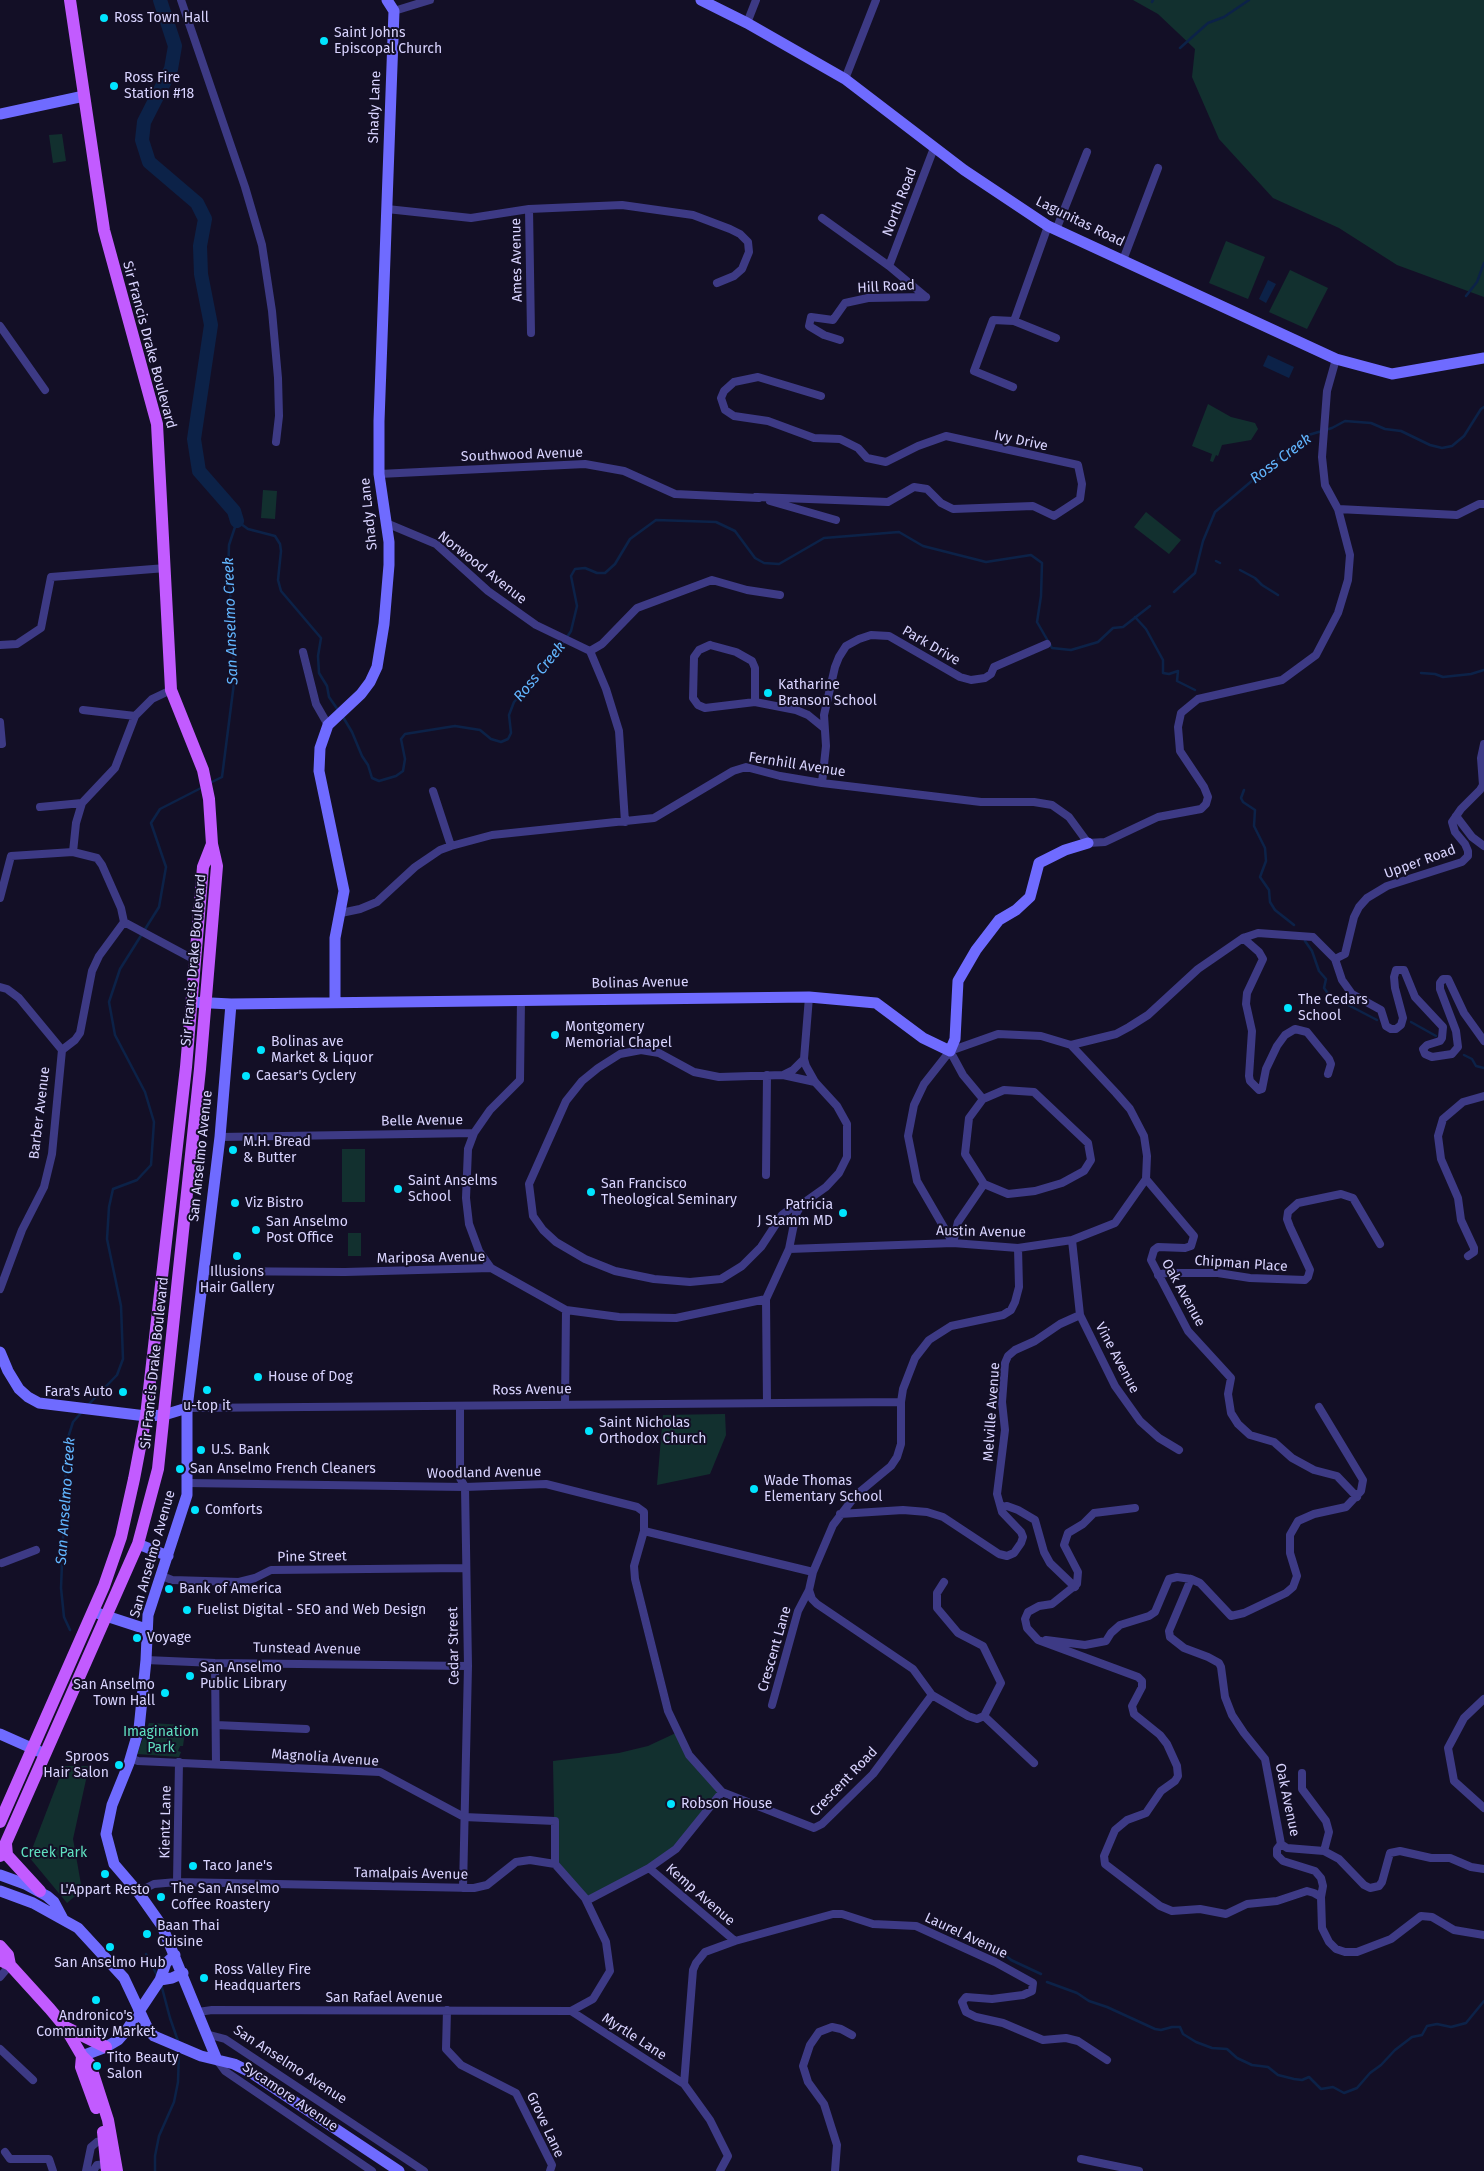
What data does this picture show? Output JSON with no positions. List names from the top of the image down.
{
  "streets": {
    "main road": ["Sir Francis Drake Boulevard"],
    "street": [
      "Shady Lane",
      "North Road",
      "Lagunitas Road",
      "Ames Avenue",
      "Hill Road",
      "Ivy Drive",
      "Southwood Avenue",
      "Norwood Avenue",
      "Park Drive",
      "Fernhill Avenue",
      "Upper Road",
      "Bolinas Avenue",
      "Barber Avenue",
      "Belle Avenue",
      "San Anselmo Avenue",
      "Austin Avenue",
      "Mariposa Avenue",
      "Chipman Place",
      "Oak Avenue",
      "Vine Avenue",
      "Ross Avenue",
      "Melville Avenue",
      "Woodland Avenue",
      "Pine Street",
      "Cedar Street",
      "Tunstead Avenue",
      "Crescent Lane",
      "Magnolia Avenue",
      "Crescent Road",
      "Kientz Lane",
      "Tamalpais Avenue",
      "Kemp Avenue",
      "Laurel Avenue",
      "San Rafael Avenue",
      "Myrtle Lane",
      "Sycamore Avenue",
      "Grove Lane"
    ]
  },
  "crossings": [
    ["Shady Lane", "Ames Avenue"],
    ["Shady Lane", "Southwood Avenue"],
    ["Shady Lane", "Norwood Avenue"],
    ["Shady Lane", "Fernhill Avenue"],
    ["Shady Lane", "Bolinas Avenue"],
    ["North Road", "Lagunitas Road"],
    ["North Road", "Hill Road"],
    ["Sir Francis Drake Boulevard", "Bolinas Avenue"],
    ["Sir Francis Drake Boulevard", "Ross Avenue"],
    ["Ivy Drive", "Southwood Avenue"],
    ["Park Drive", "Fernhill Avenue"],
    ["Bolinas Avenue", "Belle Avenue"],
    ["Bolinas Avenue", "San Anselmo Avenue"],
    ["Belle Avenue", "San Anselmo Avenue"],
    ["San Anselmo Avenue", "Mariposa Avenue"],
    ["San Anselmo Avenue", "Ross Avenue"],
    ["San Anselmo Avenue", "Woodland Avenue"],
    ["San Anselmo Avenue", "Pine Street"],
    ["San Anselmo Avenue", "Tunstead Avenue"],
    ["San Anselmo Avenue", "Magnolia Avenue"],
    ["San Anselmo Avenue", "Tamalpais Avenue"],
    ["San Anselmo Avenue", "San Rafael Avenue"],
    ["San Anselmo Avenue", "Sycamore Avenue"],
    ["Austin Avenue", "Oak Avenue"],
    ["Austin Avenue", "Crescent Lane"],
    ["Chipman Place", "Oak Avenue"],
    ["Vine Avenue", "Melville Avenue"],
    ["Ross Avenue", "Cedar Street"],
    ["Ross Avenue", "Crescent Lane"],
    ["Woodland Avenue", "Cedar Street"],
    ["Woodland Avenue", "Crescent Road"],
    ["Pine Street", "Cedar Street"],
    ["Cedar Street", "Tunstead Avenue"],
    ["Cedar Street", "Magnolia Avenue"],
    ["Cedar Street", "Tamalpais Avenue"],
    ["Magnolia Avenue", "Kientz Lane"],
    ["Magnolia Avenue", "Tamalpais Avenue"],
    ["Kientz Lane", "Tamalpais Avenue"],
    ["Kemp Avenue", "Laurel Avenue"],
    ["Laurel Avenue", "Myrtle Lane"],
    ["San Rafael Avenue", "Myrtle Lane"],
    ["San Rafael Avenue", "Grove Lane"]
  ],
  "water": ["Ross Creek", "San Anselmo Creek"],
  "parks": ["Imagination Park", "Creek Park"],
  "places": [
    "Ross Town Hall",
    "Saint Johns Episcopal Church",
    "Ross Fire Station #18",
    "Katharine Branson School",
    "The Cedars School",
    "Montgomery Memorial Chapel",
    "Bolinas ave Market & Liquor",
    "Caesar's Cyclery",
    "M.H. Bread & Butter",
    "Saint Anselms School",
    "San Francisco Theological Seminary",
    "Viz Bistro",
    "Patricia J Stamm MD",
    "San Anselmo Post Office",
    "Illusions Hair Gallery",
    "House of Dog",
    "u-top it",
    "Fara's Auto",
    "Saint Nicholas Orthodox Church",
    "U.S. Bank",
    "San Anselmo French Cleaners",
    "Wade Thomas Elementary School",
    "Comforts",
    "Bank of America",
    "Fuelist Digital - SEO and Web Design",
    "Voyage",
    "San Anselmo Public Library",
    "San Anselmo Town Hall",
    "Sproos Hair Salon",
    "Robson House",
    "Taco Jane's",
    "L'Appart Resto",
    "The San Anselmo Coffee Roastery",
    "Baan Thai Cuisine",
    "San Anselmo Hub",
    "Ross Valley Fire Headquarters",
    "Andronico's Community Market",
    "Tito Beauty Salon"
  ]
}
